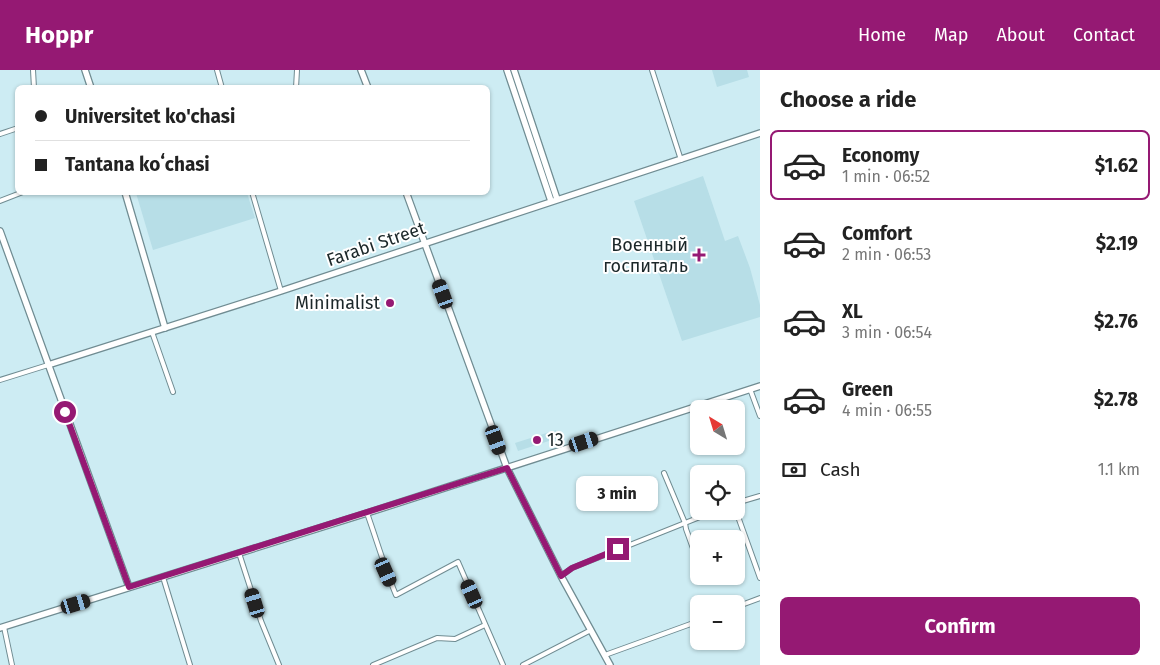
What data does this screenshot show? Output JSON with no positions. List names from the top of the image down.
{
  "streets": {
    "main road": ["Farabi Street"]
  },
  "places": {
    "health": ["Военный госпиталь"],
    "other": ["Minimalist", "13"]
  },
  "north": "top left",
  "page": {
    "header": "Hoppr",
    "nav": [
      "Home",
      "Map",
      "About",
      "Contact"
    ],
    "heading": "Choose a ride",
    "banner": ["Universitet ko'chasi", "Tantana koʻchasi"],
    "list": [
      {
        "name": "Economy",
        "note": "1 min · 06:52",
        "value": "$1.62"
      },
      {
        "name": "Comfort",
        "note": "2 min · 06:53",
        "value": "$2.19"
      },
      {
        "name": "XL",
        "note": "3 min · 06:54",
        "value": "$2.76"
      },
      {
        "name": "Green",
        "note": "4 min · 06:55",
        "value": "$2.78"
      }
    ],
    "map_buttons": ["+", "−"],
    "pay": ["Cash", "1.1 km"],
    "bubble": "3 min",
    "buttons": "Confirm"
  }
}
